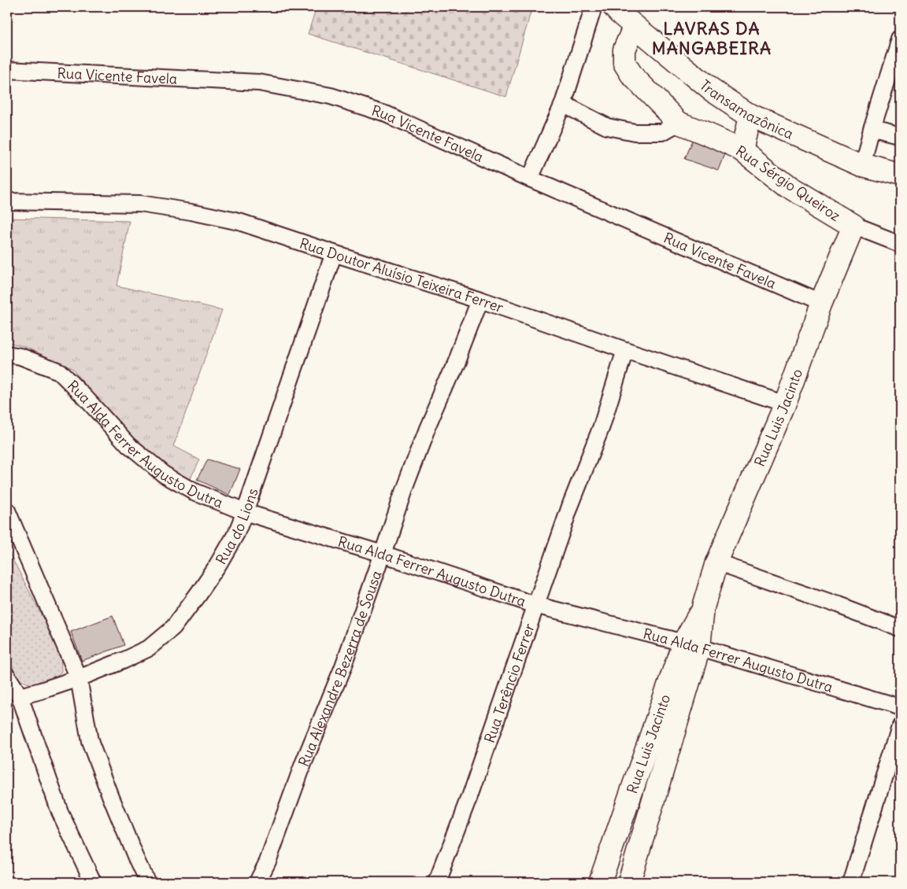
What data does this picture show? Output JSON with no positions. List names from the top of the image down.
{
  "streets": {
    "main road": ["Transamazônica", "Rua Sérgio Queiroz", "Rua Luis Jacinto"],
    "street": [
      "Rua Vicente Favela",
      "Rua Doutor Aluísio Teixeira Ferrer",
      "Rua Alda Ferrer Augusto Dutra",
      "Rua do Lions",
      "Rua Alexandre Bezerra de Sousa",
      "Rua Terêncio Ferrer"
    ]
  },
  "crossings": [
    ["Rua Vicente Favela", "Rua Luis Jacinto"],
    ["Transamazônica", "Rua Sérgio Queiroz"],
    ["Rua Sérgio Queiroz", "Rua Luis Jacinto"],
    ["Rua Doutor Aluísio Teixeira Ferrer", "Rua Luis Jacinto"],
    ["Rua Doutor Aluísio Teixeira Ferrer", "Rua do Lions"],
    ["Rua Doutor Aluísio Teixeira Ferrer", "Rua Alexandre Bezerra de Sousa"],
    ["Rua Doutor Aluísio Teixeira Ferrer", "Rua Terêncio Ferrer"],
    ["Rua Luis Jacinto", "Rua Alda Ferrer Augusto Dutra"],
    ["Rua Alda Ferrer Augusto Dutra", "Rua do Lions"],
    ["Rua Alda Ferrer Augusto Dutra", "Rua Alexandre Bezerra de Sousa"],
    ["Rua Alda Ferrer Augusto Dutra", "Rua Terêncio Ferrer"]
  ],
  "districts": ["LAVRAS DA MANGABEIRA"]
}
